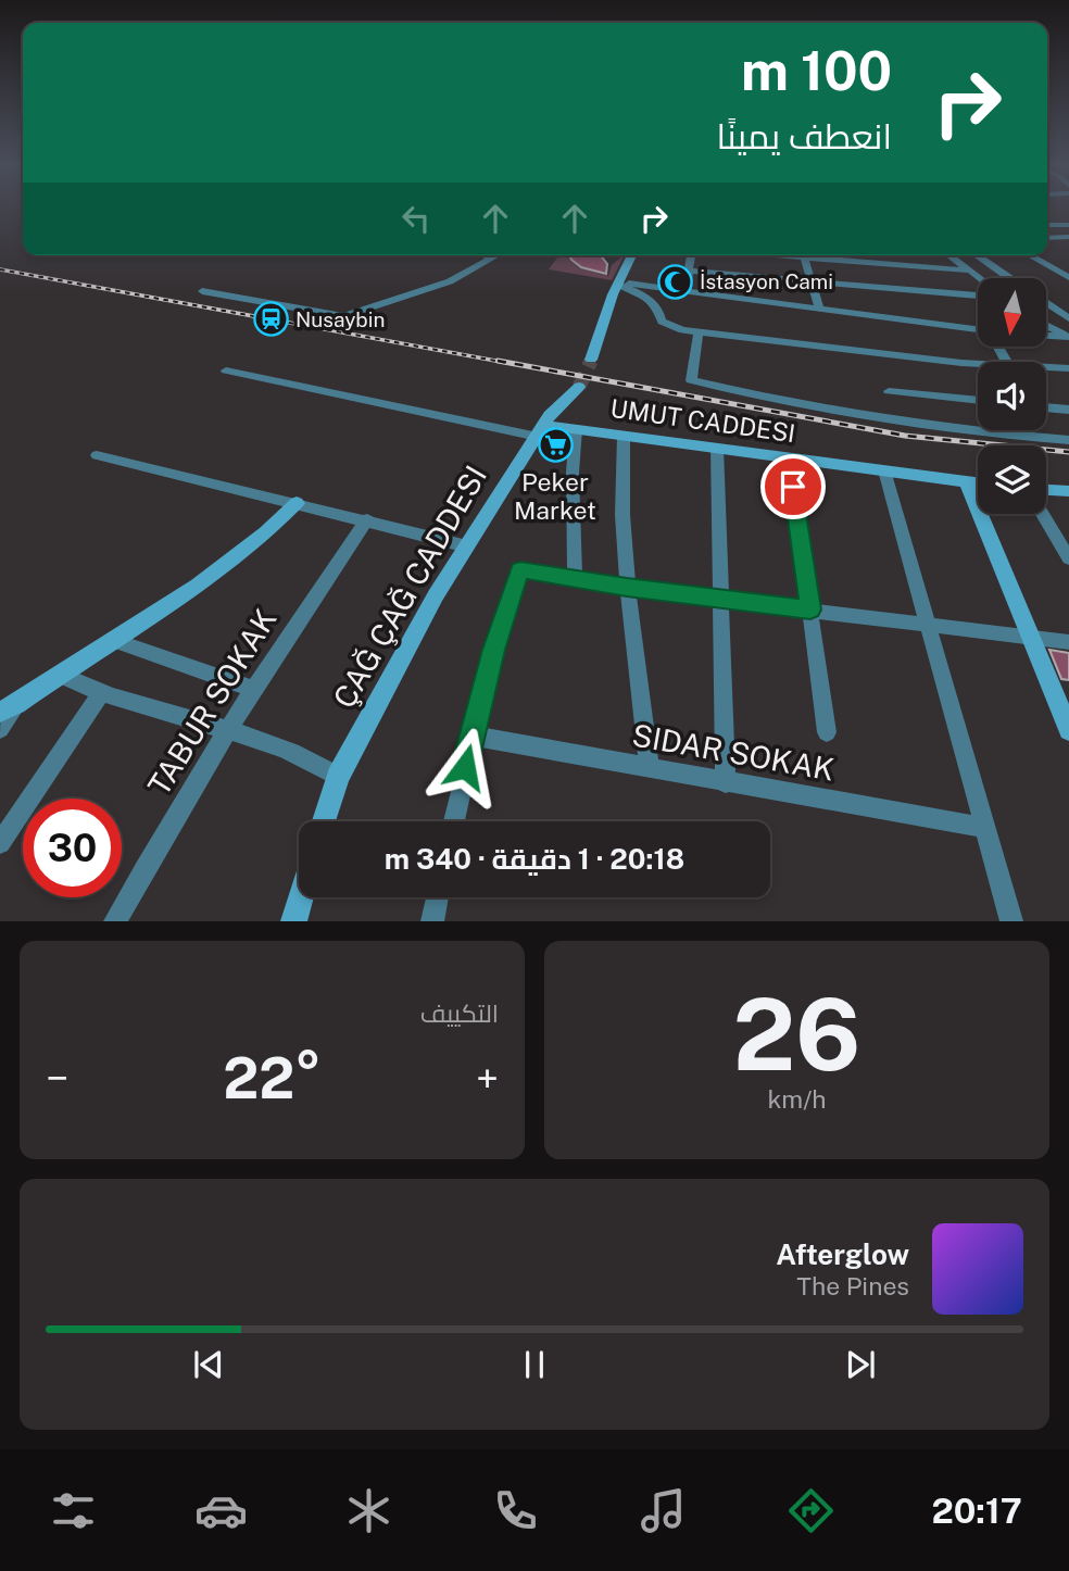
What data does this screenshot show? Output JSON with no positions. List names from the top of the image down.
{
  "streets": {
    "street": [
      "UMUT CADDESI",
      "ÇAĞ ÇAĞ CADDESI",
      "TABUR SOKAK",
      "SIDAR SOKAK"
    ]
  },
  "crossings": [
    ["UMUT CADDESI", "ÇAĞ ÇAĞ CADDESI"]
  ],
  "places": {
    "mosque": ["İstasyon Cami"],
    "station": ["Nusaybin"],
    "supermarket": ["Peker Market"]
  },
  "north": "bottom",
  "page": {
    "turn": ["100 m", "انعطف يمينًا"],
    "limit": "30",
    "trip": "20:18 · 1 دقيقة · 340 m",
    "tile": [
      ["26", "km/h"],
      "التكييف"
    ],
    "heat": ["−", "22°", "+"],
    "song": ["Afterglow", "The Pines"],
    "tabs": "20:17"
  }
}
